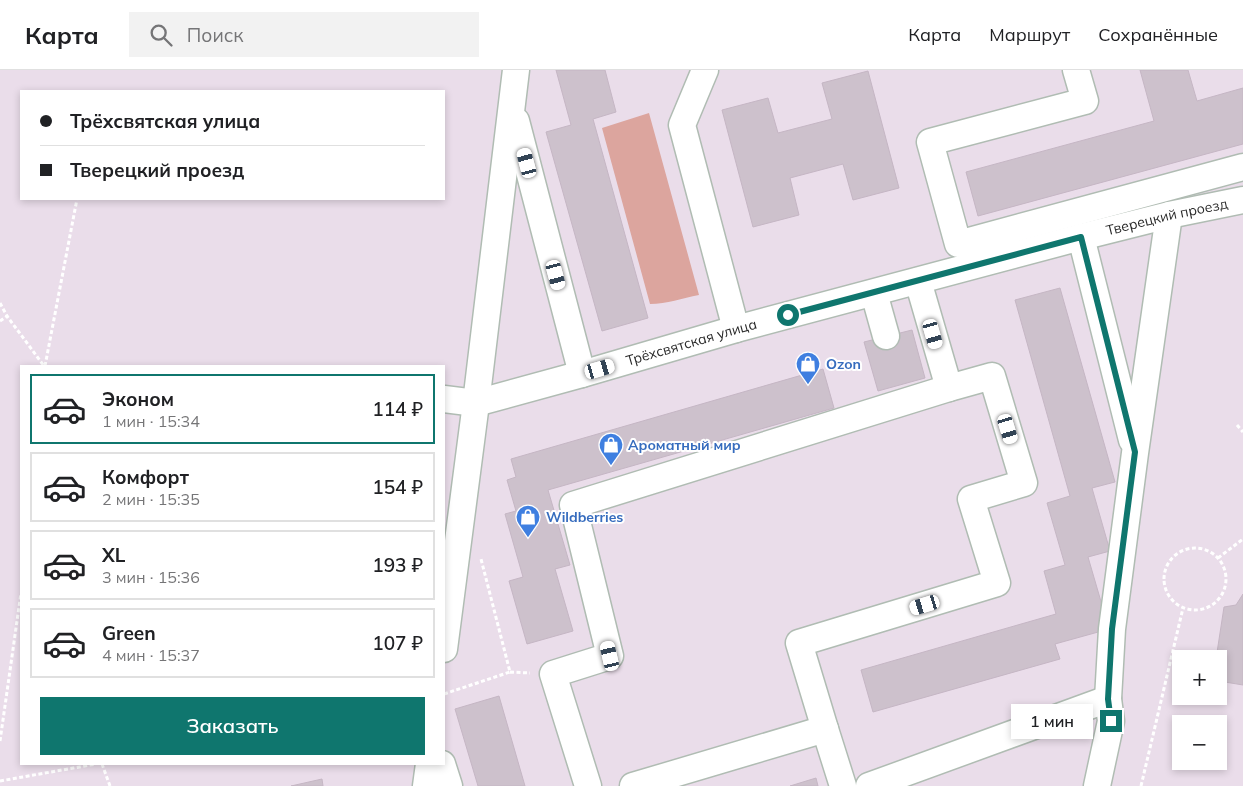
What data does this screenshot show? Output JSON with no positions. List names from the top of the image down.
{
  "streets": {
    "lane": ["Тверецкий проезд", "Трёхсвятская улица"]
  },
  "crossings": [
    ["Тверецкий проезд", "Трёхсвятская улица"]
  ],
  "places": {
    "shop": ["Ozon", "Ароматный мир", "Wildberries"]
  },
  "page": {
    "header": "Карта",
    "search": "Поиск",
    "nav": ["Карта", "Маршрут", "Сохранённые"],
    "banner": ["Трёхсвятская улица", "Тверецкий проезд"],
    "list": [
      {
        "name": "Эконом",
        "note": "1 мин · 15:34",
        "value": "114 ₽"
      },
      {
        "name": "Комфорт",
        "note": "2 мин · 15:35",
        "value": "154 ₽"
      },
      {
        "name": "XL",
        "note": "3 мин · 15:36",
        "value": "193 ₽"
      },
      {
        "name": "Green",
        "note": "4 мин · 15:37",
        "value": "107 ₽"
      }
    ],
    "map_buttons": ["+", "−"],
    "buttons": "Заказать",
    "bubble": "1 мин"
  }
}
